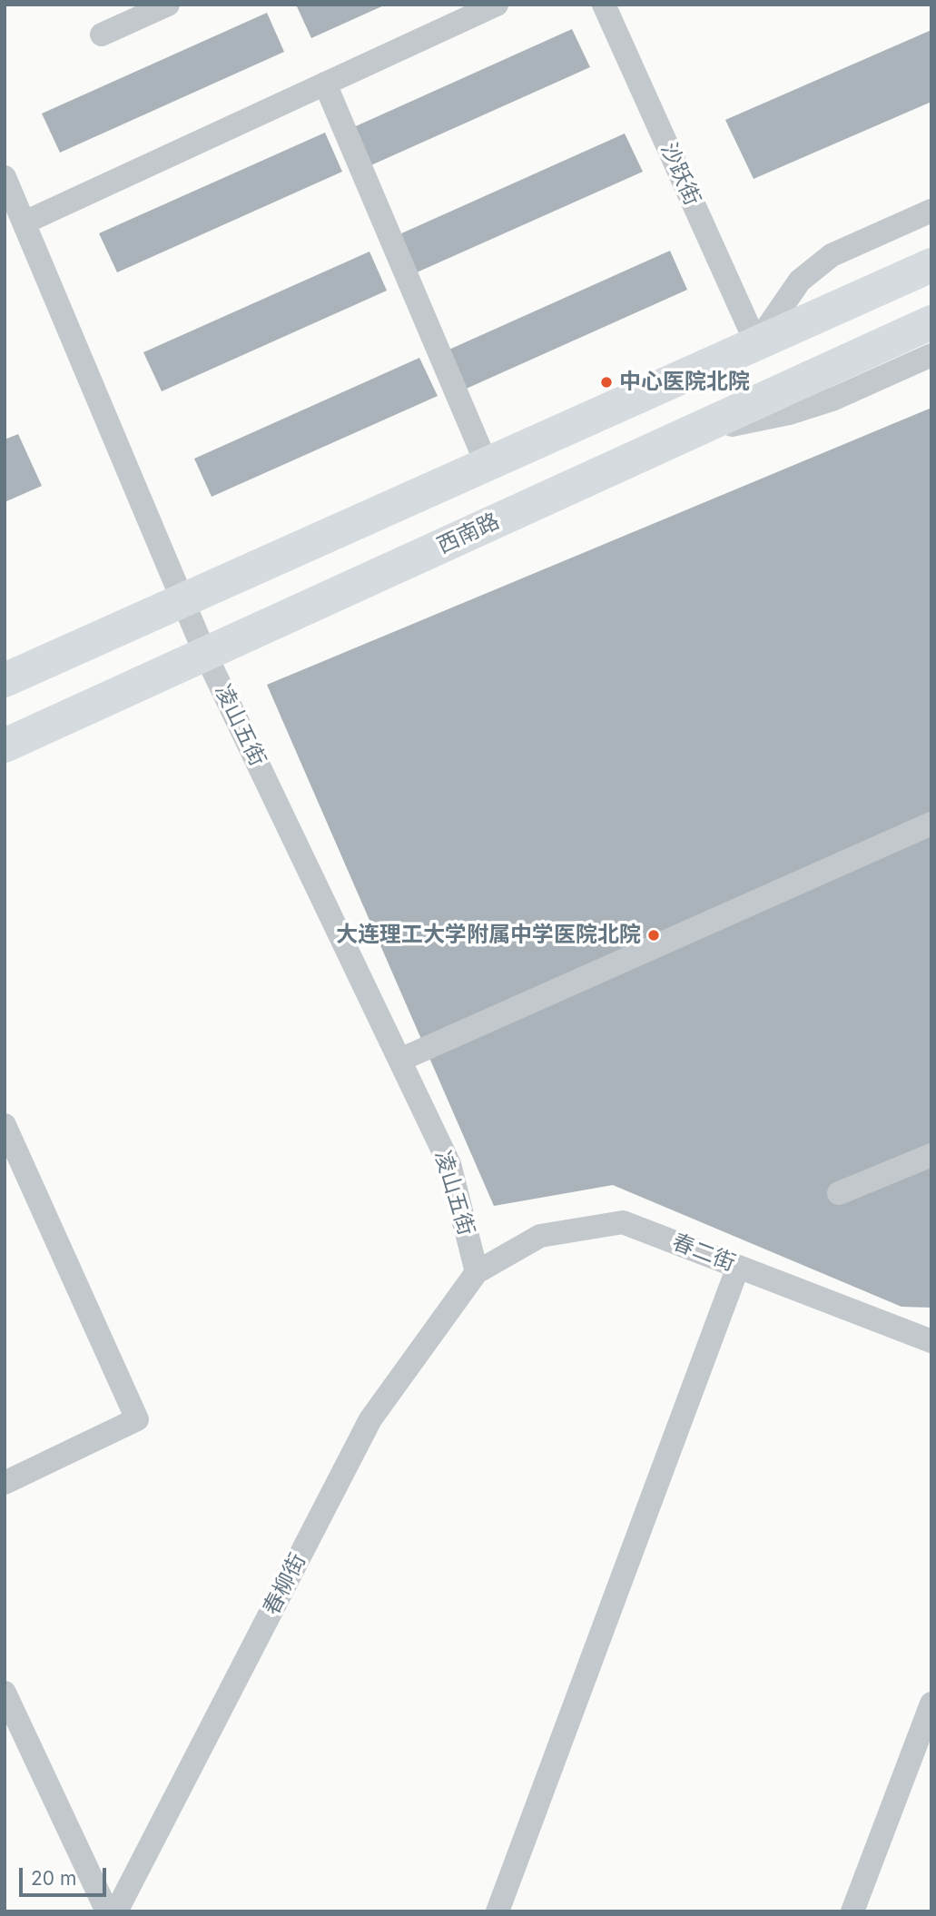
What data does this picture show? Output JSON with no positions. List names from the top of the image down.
{
  "streets": {
    "main road": ["西南路"],
    "street": [
      "沙跃街",
      "凌山五街",
      "春二街",
      "春柳街"
    ]
  },
  "crossings": [
    ["西南路", "凌山五街"],
    ["凌山五街", "春二街"],
    ["凌山五街", "春柳街"],
    ["春二街", "春柳街"]
  ],
  "places": ["中心医院北院", "大连理工大学附属中学医院北院"],
  "scale_bar": "20 m"
}
